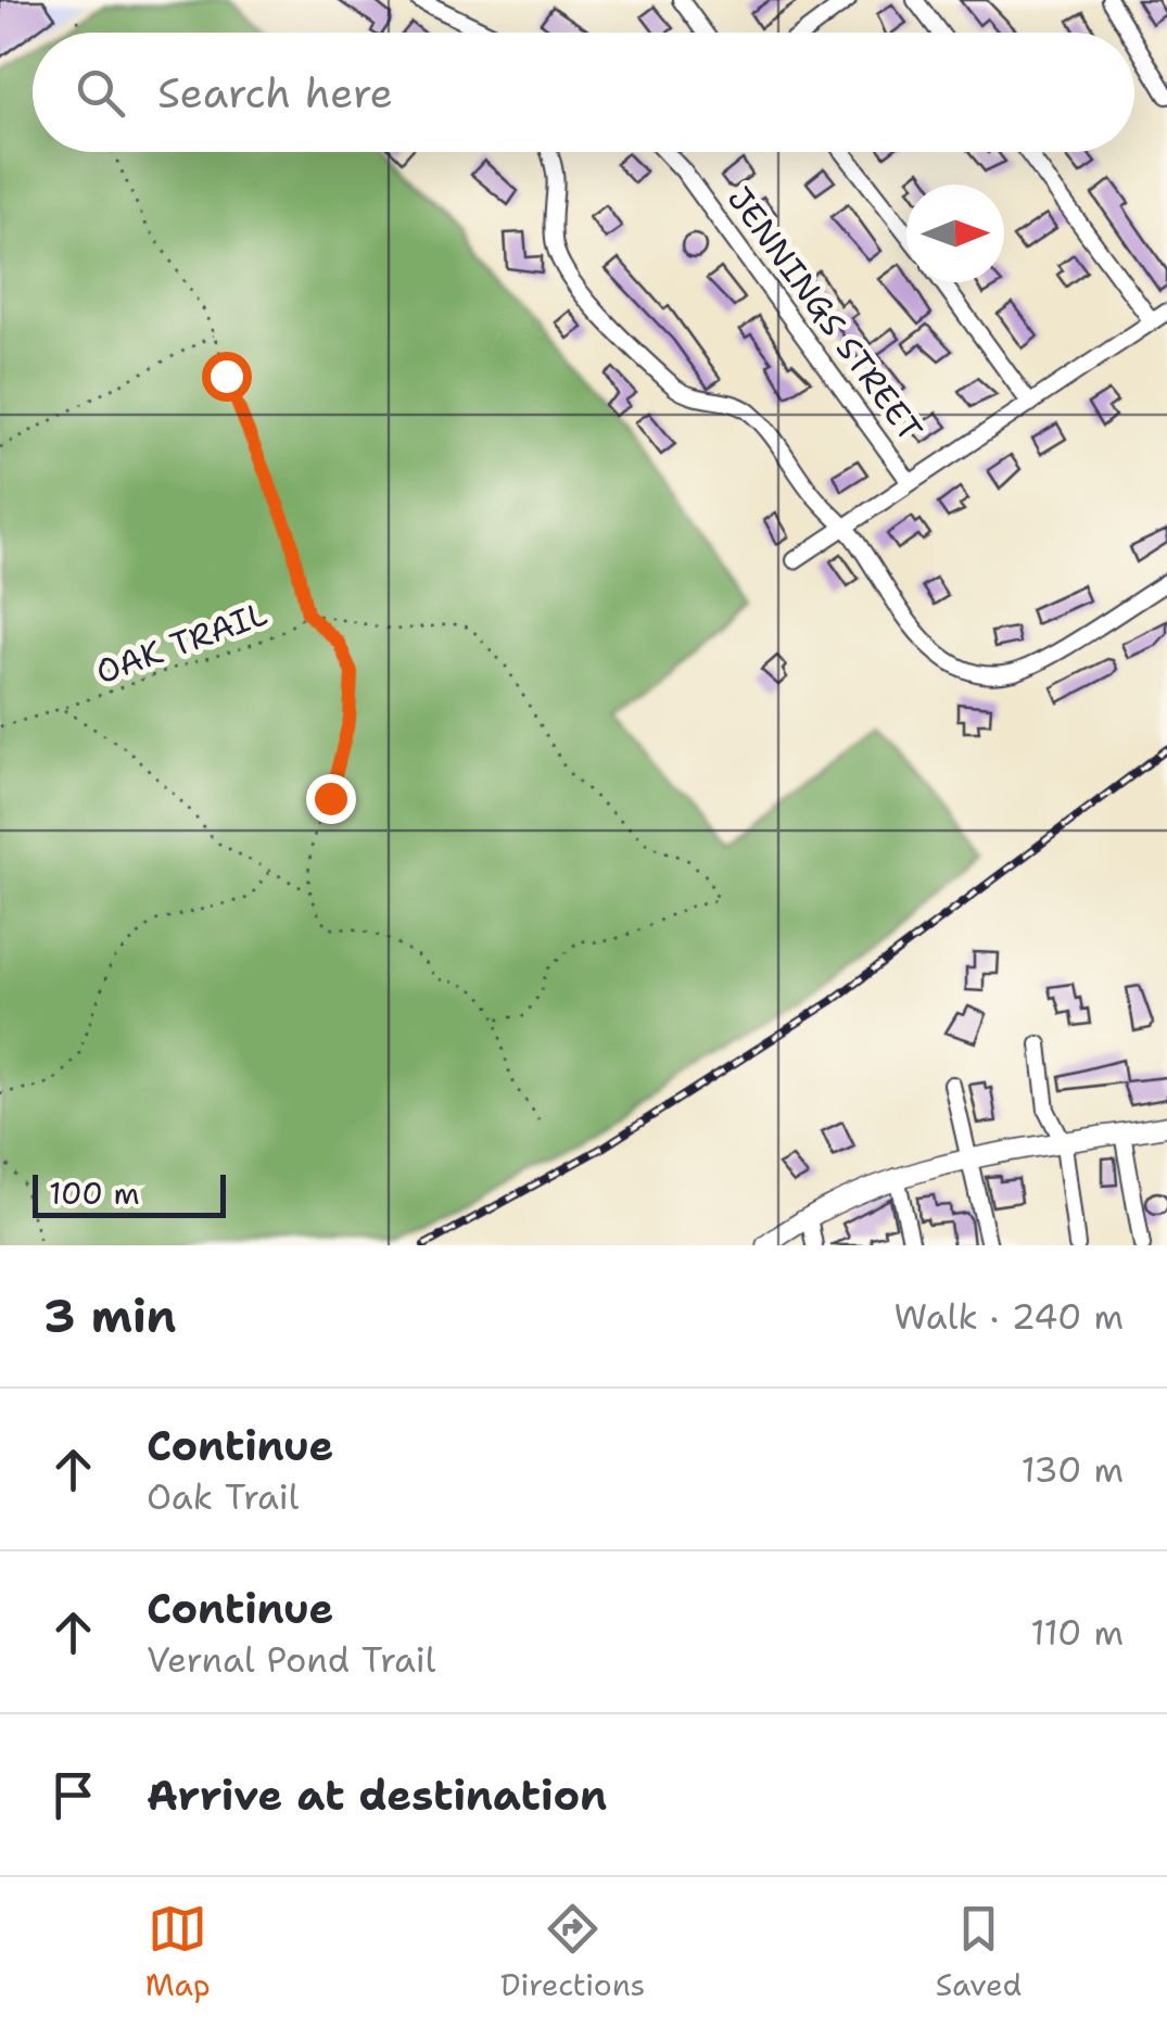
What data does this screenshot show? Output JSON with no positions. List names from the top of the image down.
{
  "streets": {
    "street": ["JENNINGS STREET"],
    "path": ["OAK TRAIL"]
  },
  "scale_bar": "100 m",
  "north": "right",
  "page": {
    "search": "Search here",
    "scale": "100 m",
    "heading": ["3 min", "Walk · 240 m"],
    "list": [
      ["Continue", "Oak Trail", "130 m"],
      ["Continue", "Vernal Pond Trail", "110 m"],
      "Arrive at destination"
    ],
    "nav": ["Map", "Directions", "Saved"]
  }
}
